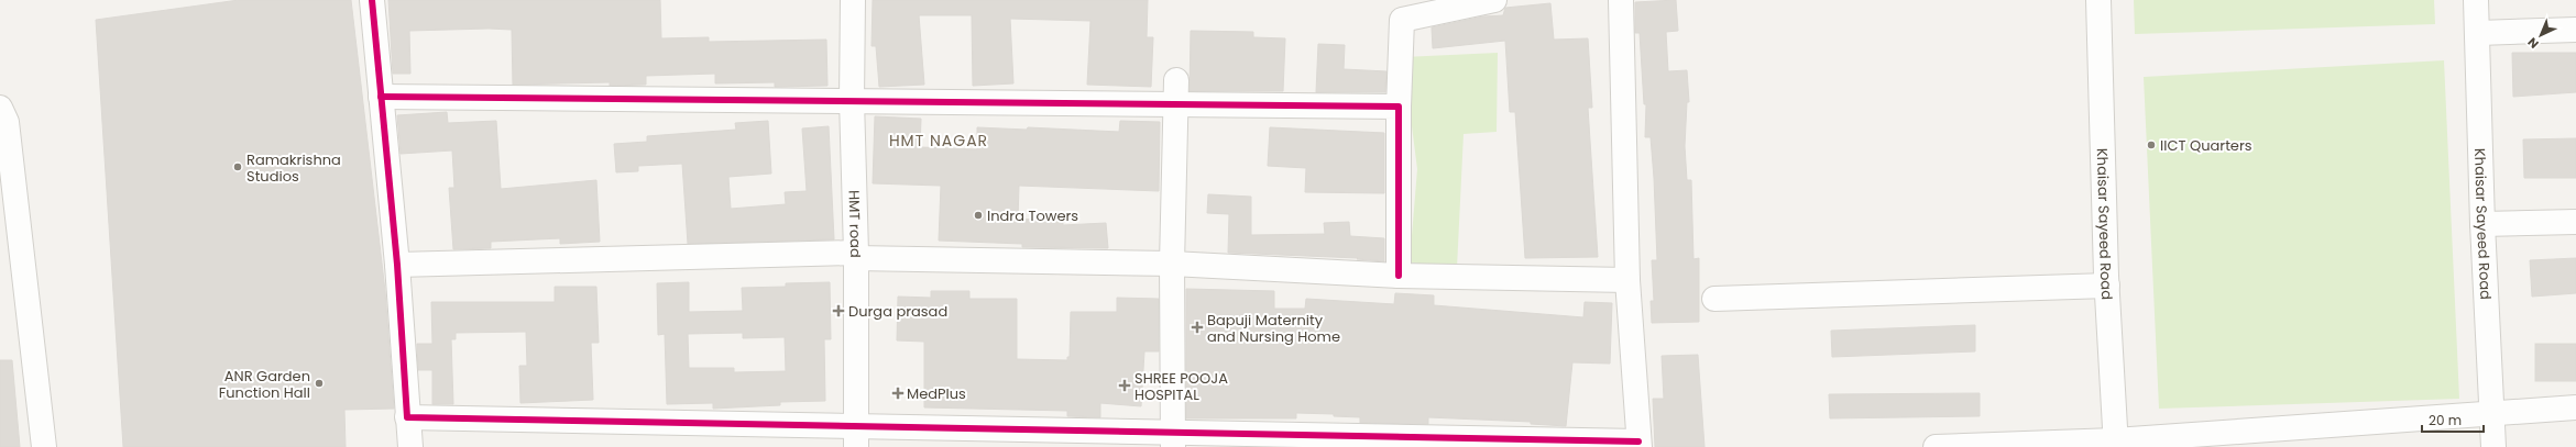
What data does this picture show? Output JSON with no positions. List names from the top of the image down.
{
  "streets": {
    "street": ["HMT road", "Khaisar Sayeed Road"]
  },
  "districts": ["HMT NAGAR"],
  "places": {
    "other": [
      "IICT Quarters",
      "Ramakrishna Studios",
      "Indra Towers",
      "ANR Garden Function Hall"
    ],
    "health": [
      "Durga prasad",
      "Bapuji Maternity and Nursing Home",
      "SHREE POOJA HOSPITAL",
      "MedPlus"
    ]
  },
  "scale_bar": "20 m",
  "north": "bottom left"
}
